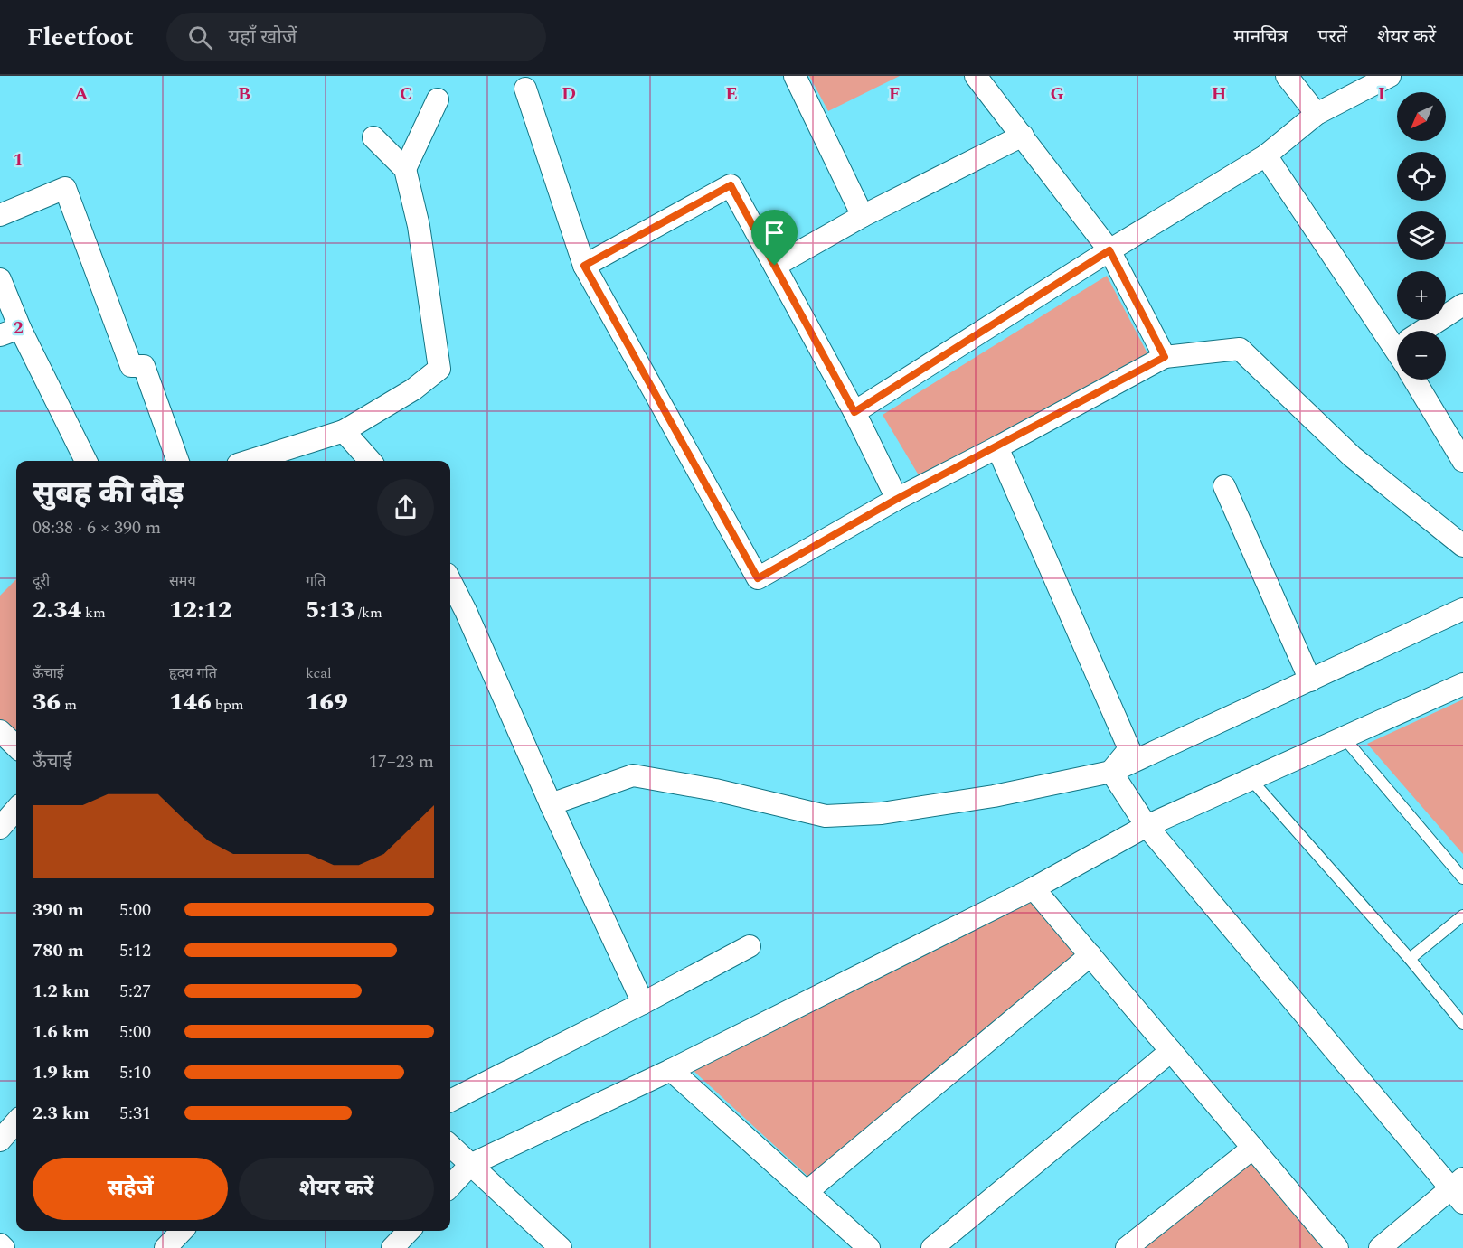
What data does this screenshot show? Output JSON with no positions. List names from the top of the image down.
{
  "north": "bottom left",
  "page": {
    "header": "Fleetfoot",
    "search": "यहाँ खोजें",
    "nav": ["मानचित्र", "परतें", "शेयर करें"],
    "map_buttons": ["+", "−"],
    "heading": ["सुबह की दौड़", "08:38 · 6 × 390 m"],
    "stats": [
      ["दूरी", "2.34 km"],
      ["समय", "12:12"],
      ["गति", "5:13 /km"],
      ["ऊँचाई", "36 m"],
      ["हृदय गति", "146 bpm"],
      ["kcal", "169"]
    ],
    "chart": ["ऊँचाई", "17–23 m"],
    "list": [
      {
        "name": "390 m",
        "note": "5:00"
      },
      {
        "name": "780 m",
        "note": "5:12"
      },
      {
        "name": "1.2 km",
        "note": "5:27"
      },
      {
        "name": "1.6 km",
        "note": "5:00"
      },
      {
        "name": "1.9 km",
        "note": "5:10"
      },
      {
        "name": "2.3 km",
        "note": "5:31"
      }
    ],
    "buttons": ["सहेजें", "शेयर करें"]
  },
  "grid": {
    "columns": [
      "A",
      "B",
      "C",
      "D",
      "E",
      "F",
      "G",
      "H",
      "I"
    ],
    "rows": ["1", "2"]
  }
}
